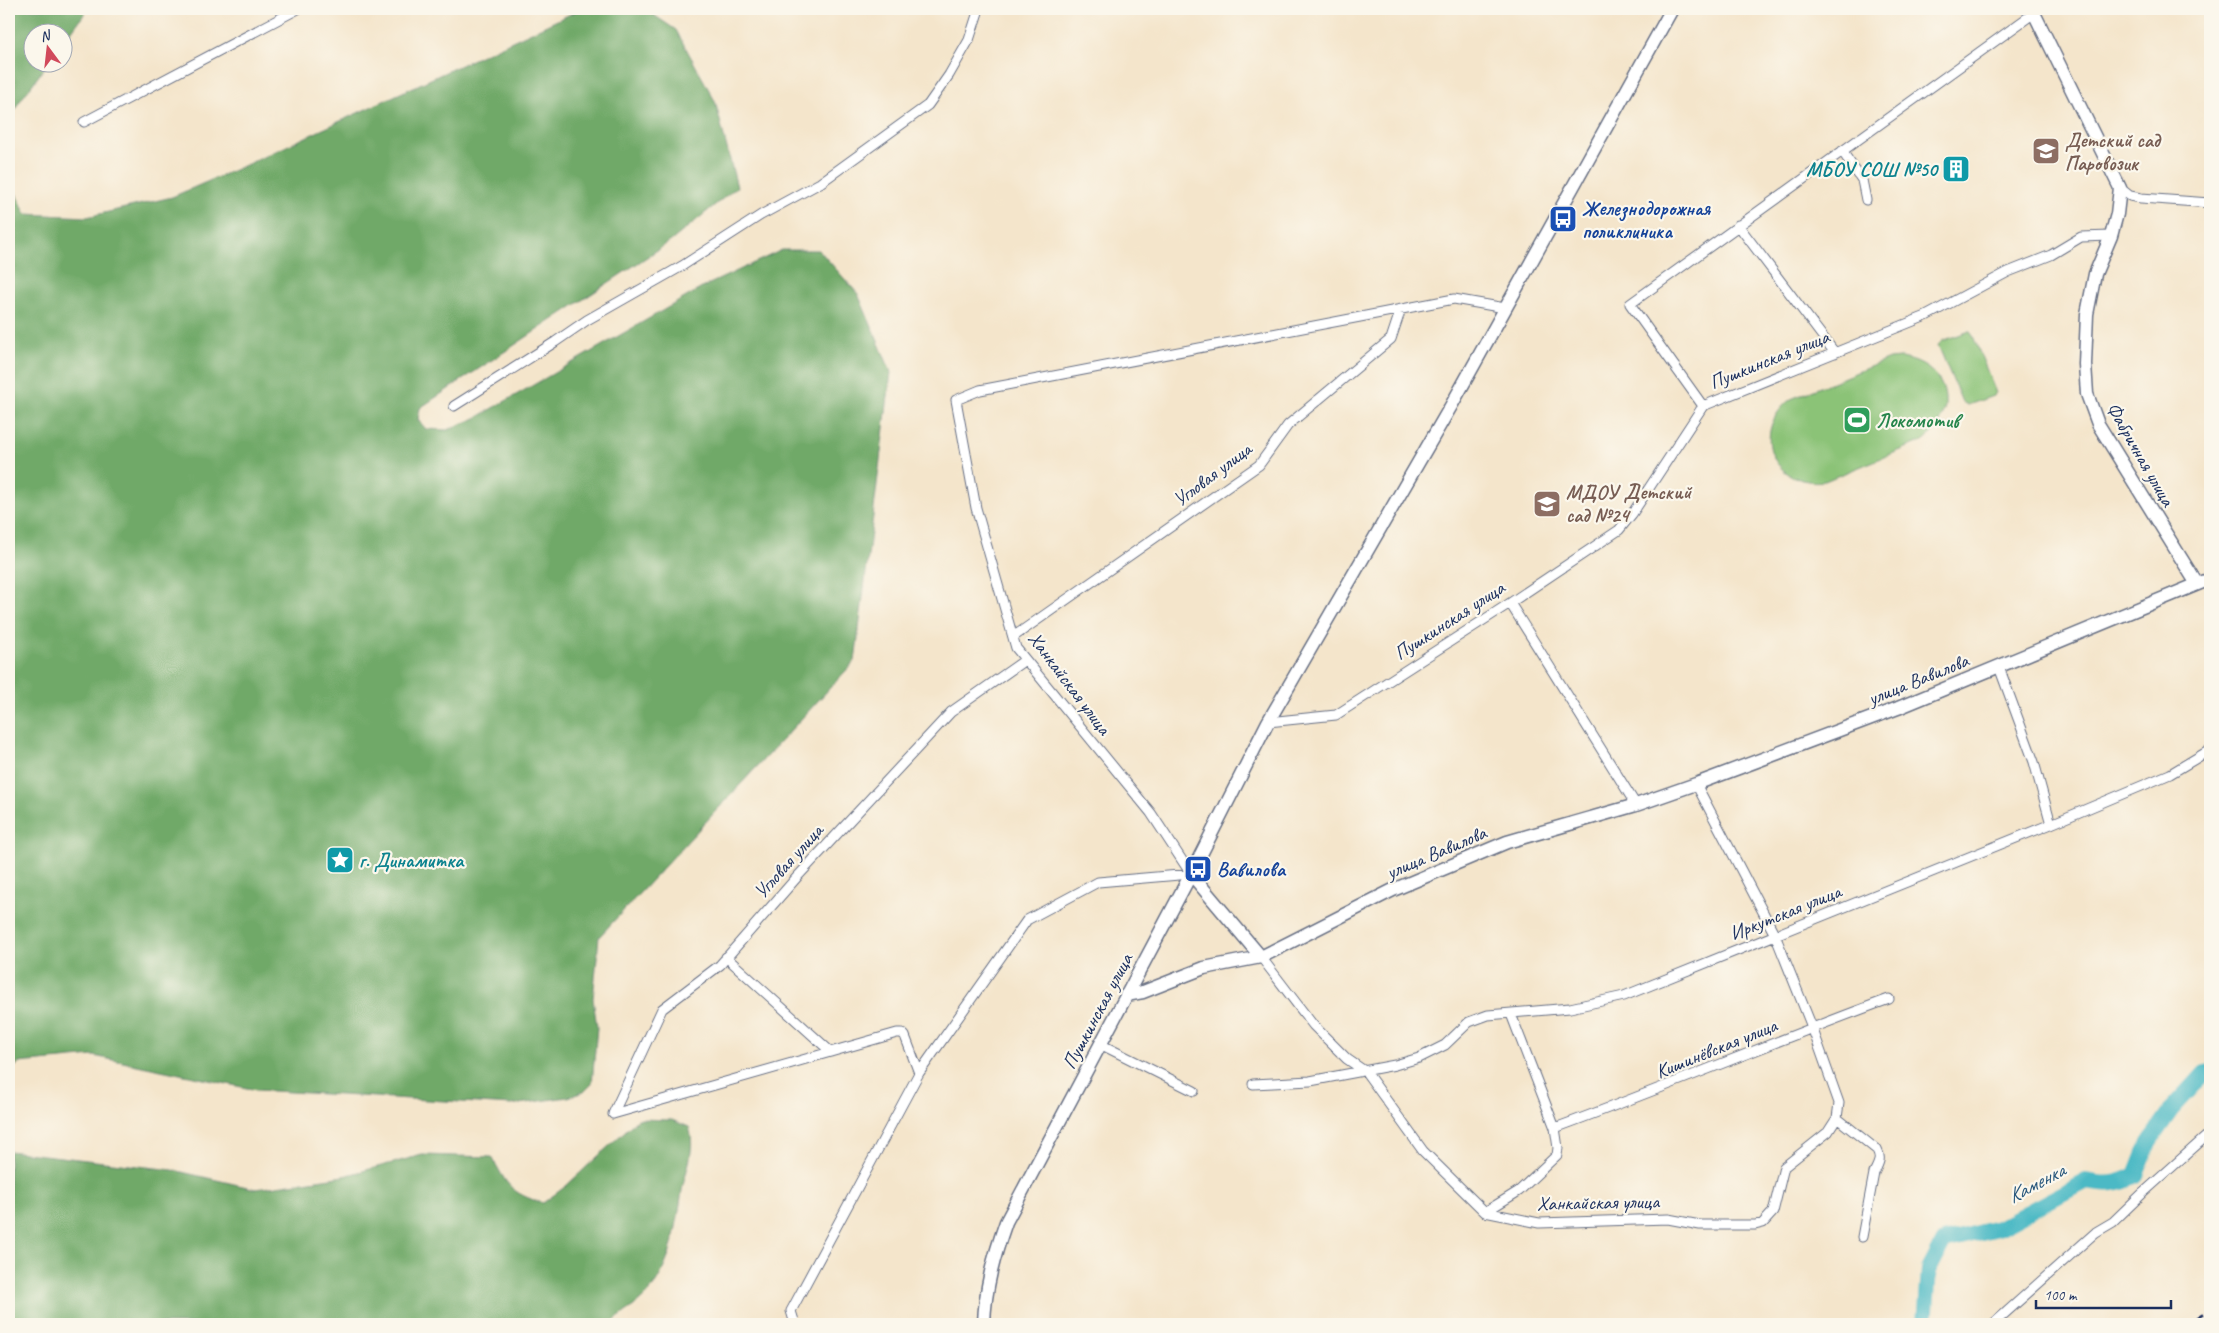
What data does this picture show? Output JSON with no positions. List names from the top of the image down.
{
  "streets": {
    "main road": ["Пушкинская улица", "Фабричная улица", "улица Вавилова"],
    "street": [
      "Угловая улица",
      "Ханкайская улица",
      "Иркутская улица",
      "Кишинёвская улица"
    ]
  },
  "crossings": [
    ["Пушкинская улица", "Фабричная улица"],
    ["Пушкинская улица", "улица Вавилова"],
    ["Пушкинская улица", "Ханкайская улица"],
    ["Фабричная улица", "улица Вавилова"],
    ["Угловая улица", "Ханкайская улица"]
  ],
  "water": ["Каменка"],
  "places": {
    "school or university": ["Детский сад Паровозик", "МДОУ Детский сад №24"],
    "building": ["МБОУ СОШ №50"],
    "bus stop": ["Железнодорожная поликлиника", "Вавилова"],
    "sports": ["Локомотив"],
    "place": ["г. Динамитка"]
  },
  "scale_bar": "100 m",
  "north": "top"
}
